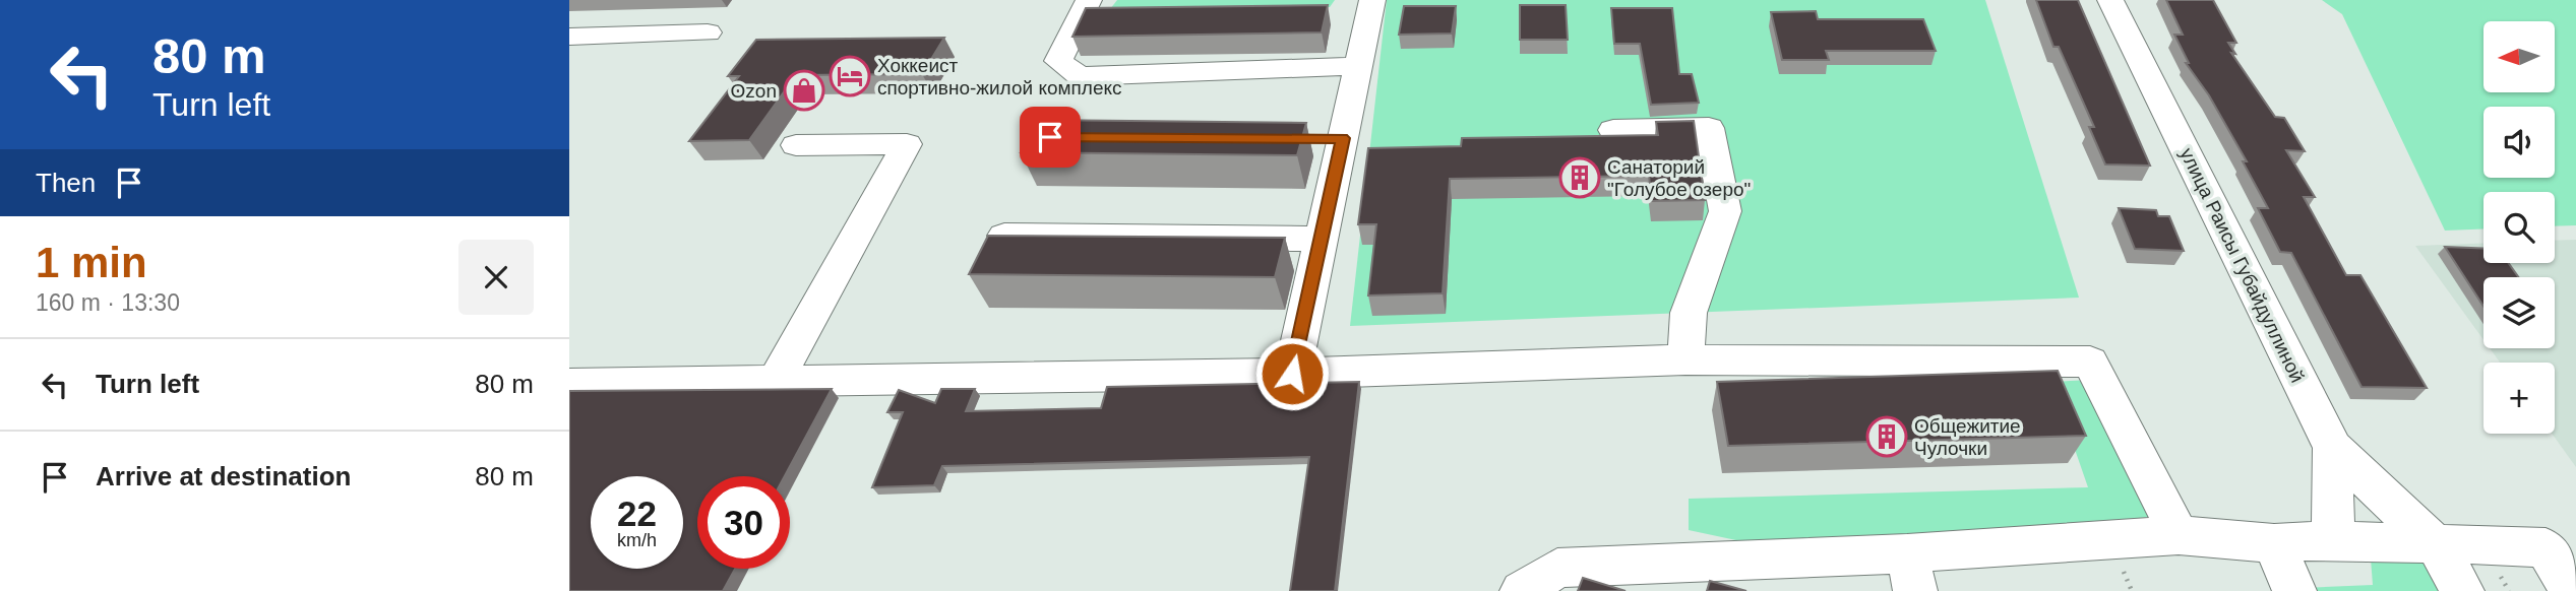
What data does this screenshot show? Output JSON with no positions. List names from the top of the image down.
{
  "streets": {
    "street": ["улица Раисы Губайдуллиной"]
  },
  "places": {
    "hotel": ["Хоккеист спортивно-жилой комплекс"],
    "shop": ["Ozon"],
    "building": ["Санаторий \"Голубое озеро\"", "Общежитие Чулочки"]
  },
  "north": "left",
  "page": {
    "turn": ["80 m", "Turn left"],
    "map_buttons": "+",
    "then": "Then",
    "heading": ["1 min", "160 m · 13:30"],
    "list": [
      {
        "name": "Turn left",
        "value": "80 m"
      },
      {
        "name": "Arrive at destination",
        "value": "80 m"
      }
    ],
    "speed": "22 km/h",
    "limit": "30"
  }
}
